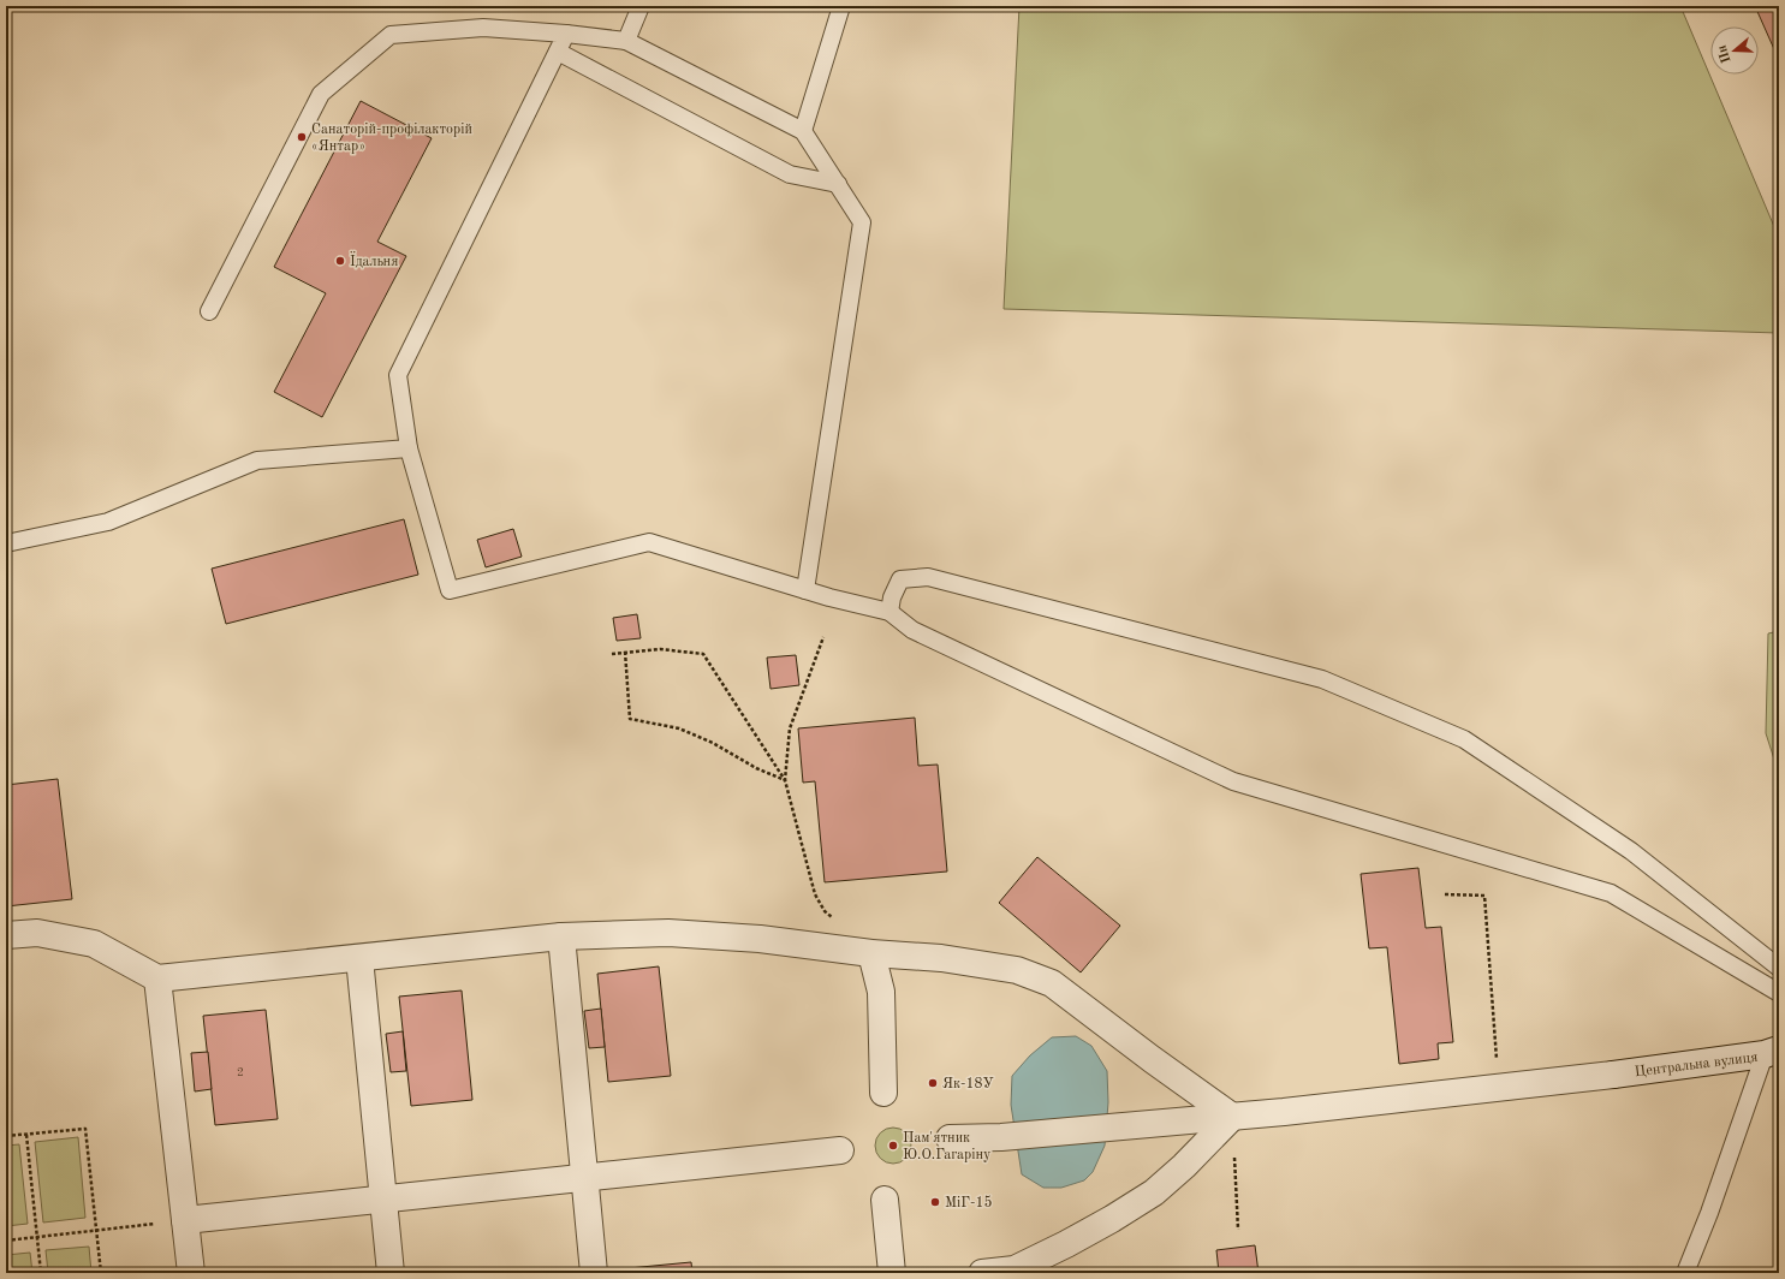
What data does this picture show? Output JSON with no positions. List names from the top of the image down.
{
  "streets": {
    "street": ["Центральна вулиця"]
  },
  "places": [
    "Санаторій-профілакторій «Янтар»",
    "Їдальня",
    "Як-18У",
    "Пам'ятник Ю.O.Гагаріну",
    "МіГ-15"
  ],
  "house_numbers": ["2"],
  "north": "left"
}
